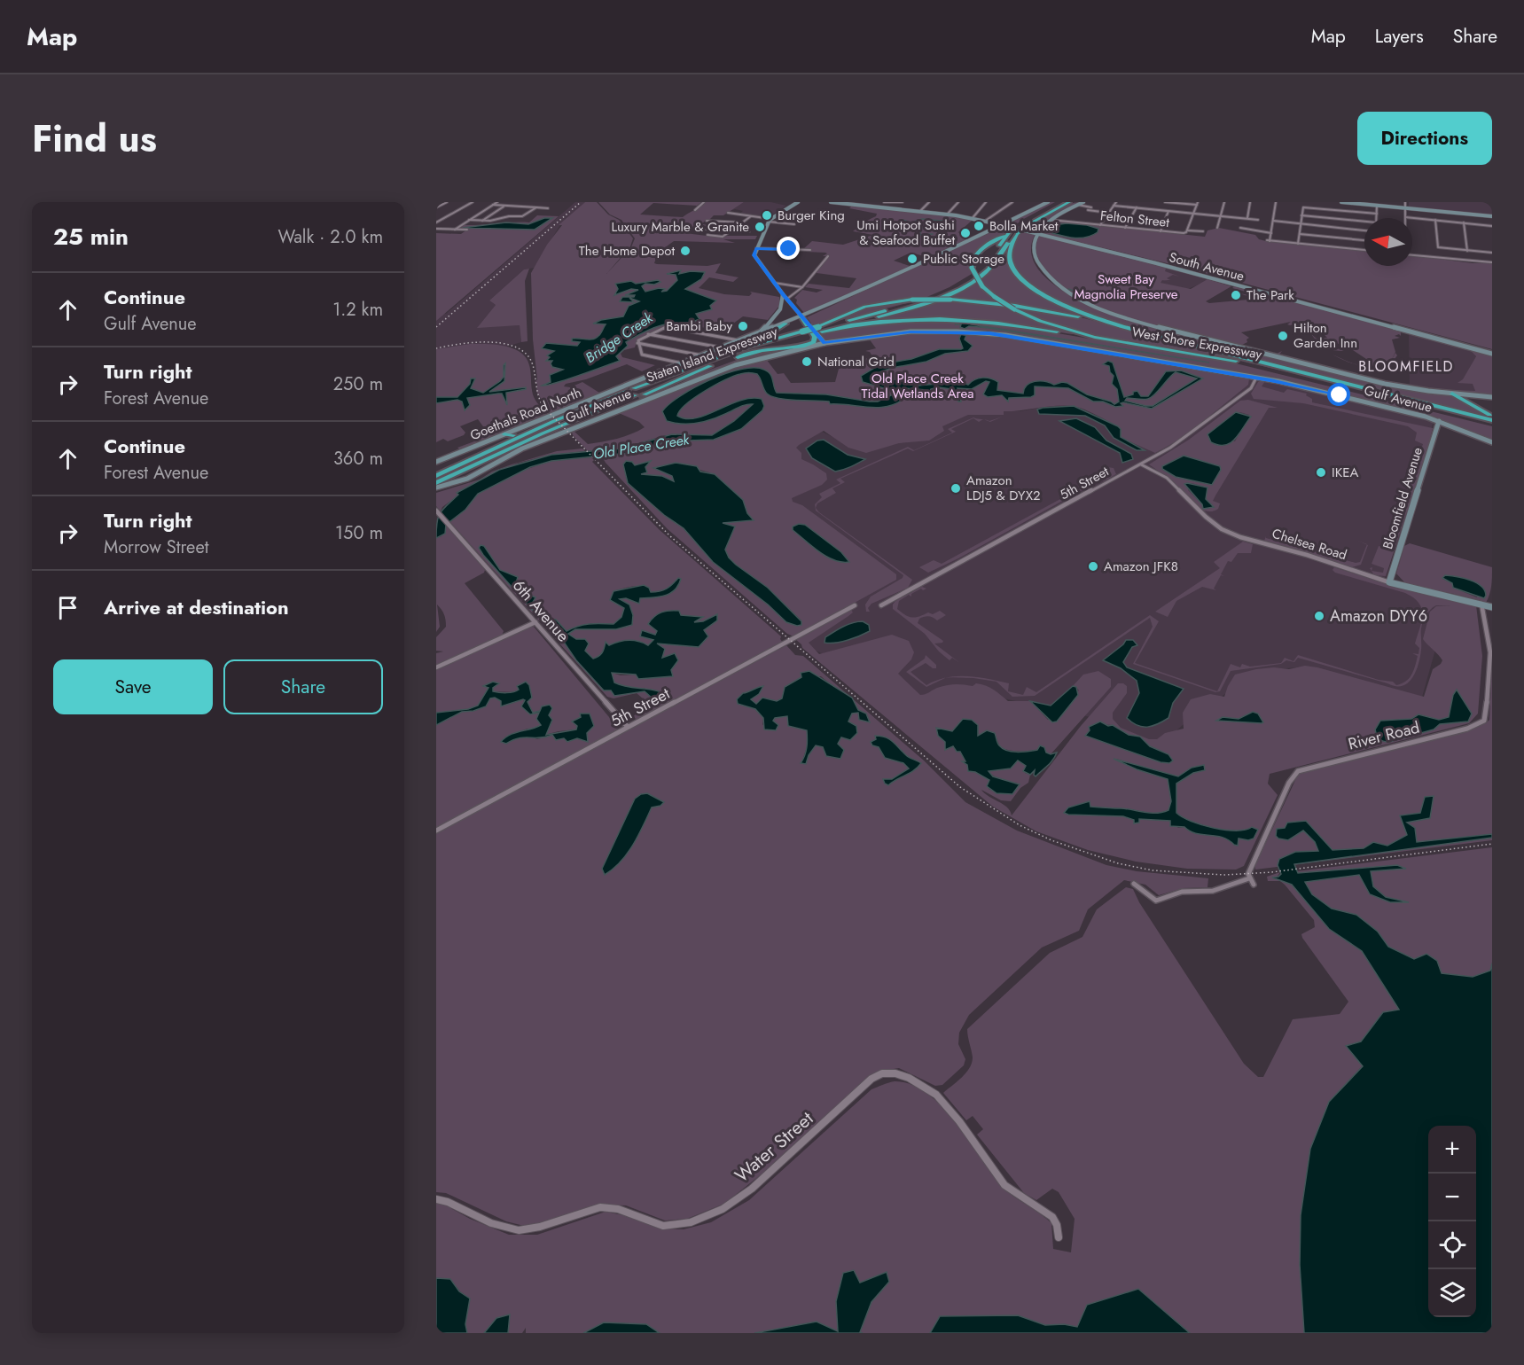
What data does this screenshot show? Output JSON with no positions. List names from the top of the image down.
{
  "streets": {
    "highway": ["West Shore Expressway", "Staten Island Expressway"],
    "street": [
      "Felton Street",
      "South Avenue",
      "Gulf Avenue",
      "Goethals Road North",
      "5th Street",
      "Bloomfield Avenue",
      "Chelsea Road",
      "6th Avenue",
      "River Road",
      "Water Street"
    ]
  },
  "crossings": [
    ["South Avenue", "Goethals Road North"],
    ["Staten Island Expressway", "Gulf Avenue"],
    ["Staten Island Expressway", "Goethals Road North"],
    ["Gulf Avenue", "Goethals Road North"],
    ["Gulf Avenue", "5th Street"],
    ["Gulf Avenue", "Bloomfield Avenue"],
    ["5th Street", "Chelsea Road"],
    ["5th Street", "6th Avenue"],
    ["Bloomfield Avenue", "Chelsea Road"],
    ["Chelsea Road", "River Road"]
  ],
  "districts": ["BLOOMFIELD"],
  "water": ["Bridge Creek", "Old Place Creek"],
  "parks": ["Sweet Bay Magnolia Preserve", "Old Place Creek Tidal Wetlands Area"],
  "places": [
    "Burger King",
    "Bolla Market",
    "Luxury Marble & Granite",
    "Umi Hotpot Sushi & Seafood Buffet",
    "The Home Depot",
    "Public Storage",
    "The Park",
    "Bambi Baby",
    "Hilton Garden Inn",
    "National Grid",
    "IKEA",
    "Amazon LDJ5 & DYX2",
    "Amazon JFK8",
    "Amazon DYY6"
  ],
  "north": "left",
  "page": {
    "header": "Map",
    "nav": ["Map", "Layers", "Share"],
    "title": "Find us",
    "buttons": [
      "Directions",
      ["Save", "Share"]
    ],
    "heading": ["25 min", "Walk · 2.0 km"],
    "list": [
      ["Continue", "Gulf Avenue", "1.2 km"],
      ["Turn right", "Forest Avenue", "250 m"],
      ["Continue", "Forest Avenue", "360 m"],
      ["Turn right", "Morrow Street", "150 m"],
      "Arrive at destination"
    ],
    "map_buttons": ["+", "−"]
  }
}
